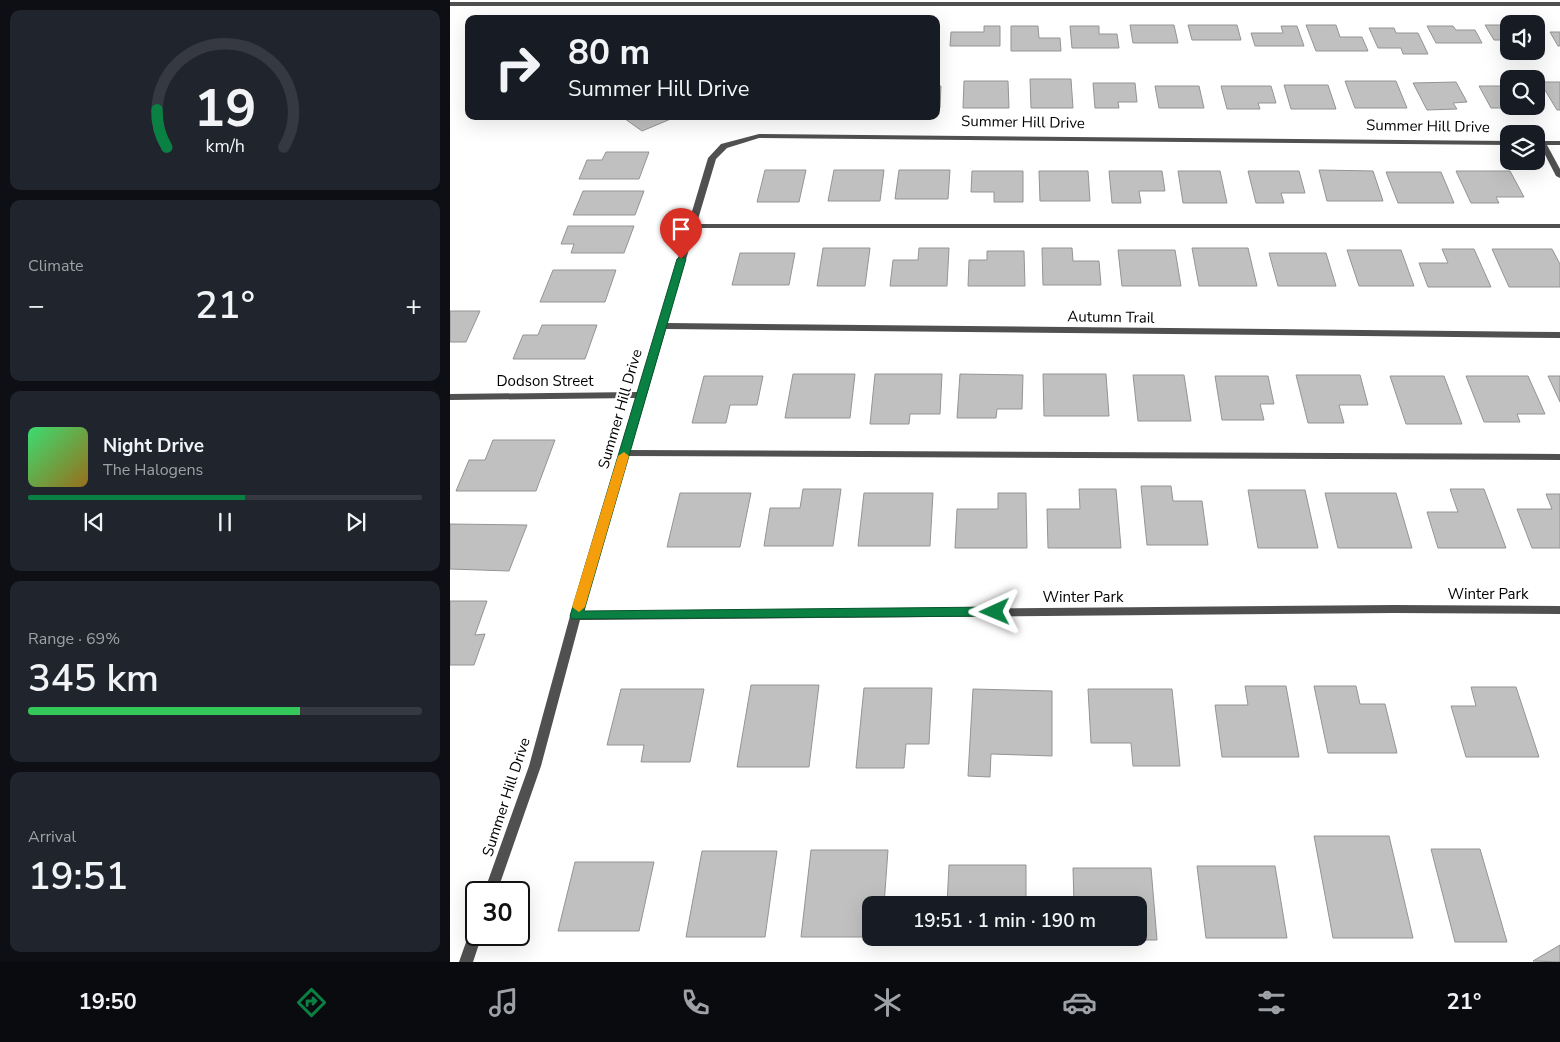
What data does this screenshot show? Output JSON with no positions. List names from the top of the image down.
{
  "streets": {
    "street": [
      "Summer Hill Drive",
      "Autumn Trail",
      "Dodson Street",
      "Winter Park"
    ]
  },
  "crossings": [
    ["Summer Hill Drive", "Autumn Trail"],
    ["Summer Hill Drive", "Dodson Street"],
    ["Summer Hill Drive", "Winter Park"]
  ],
  "page": {
    "turn": ["80 m", "Summer Hill Drive"],
    "tile": [
      "Climate",
      ["Range · 69%", "345 km"],
      ["Arrival", "19:51"]
    ],
    "heat": ["−", "21°", "+"],
    "song": ["Night Drive", "The Halogens"],
    "limit": "30",
    "trip": "19:51 · 1 min · 190 m",
    "tabs": ["19:50", "21°"],
    "gauge": ["19", "km/h"]
  }
}
